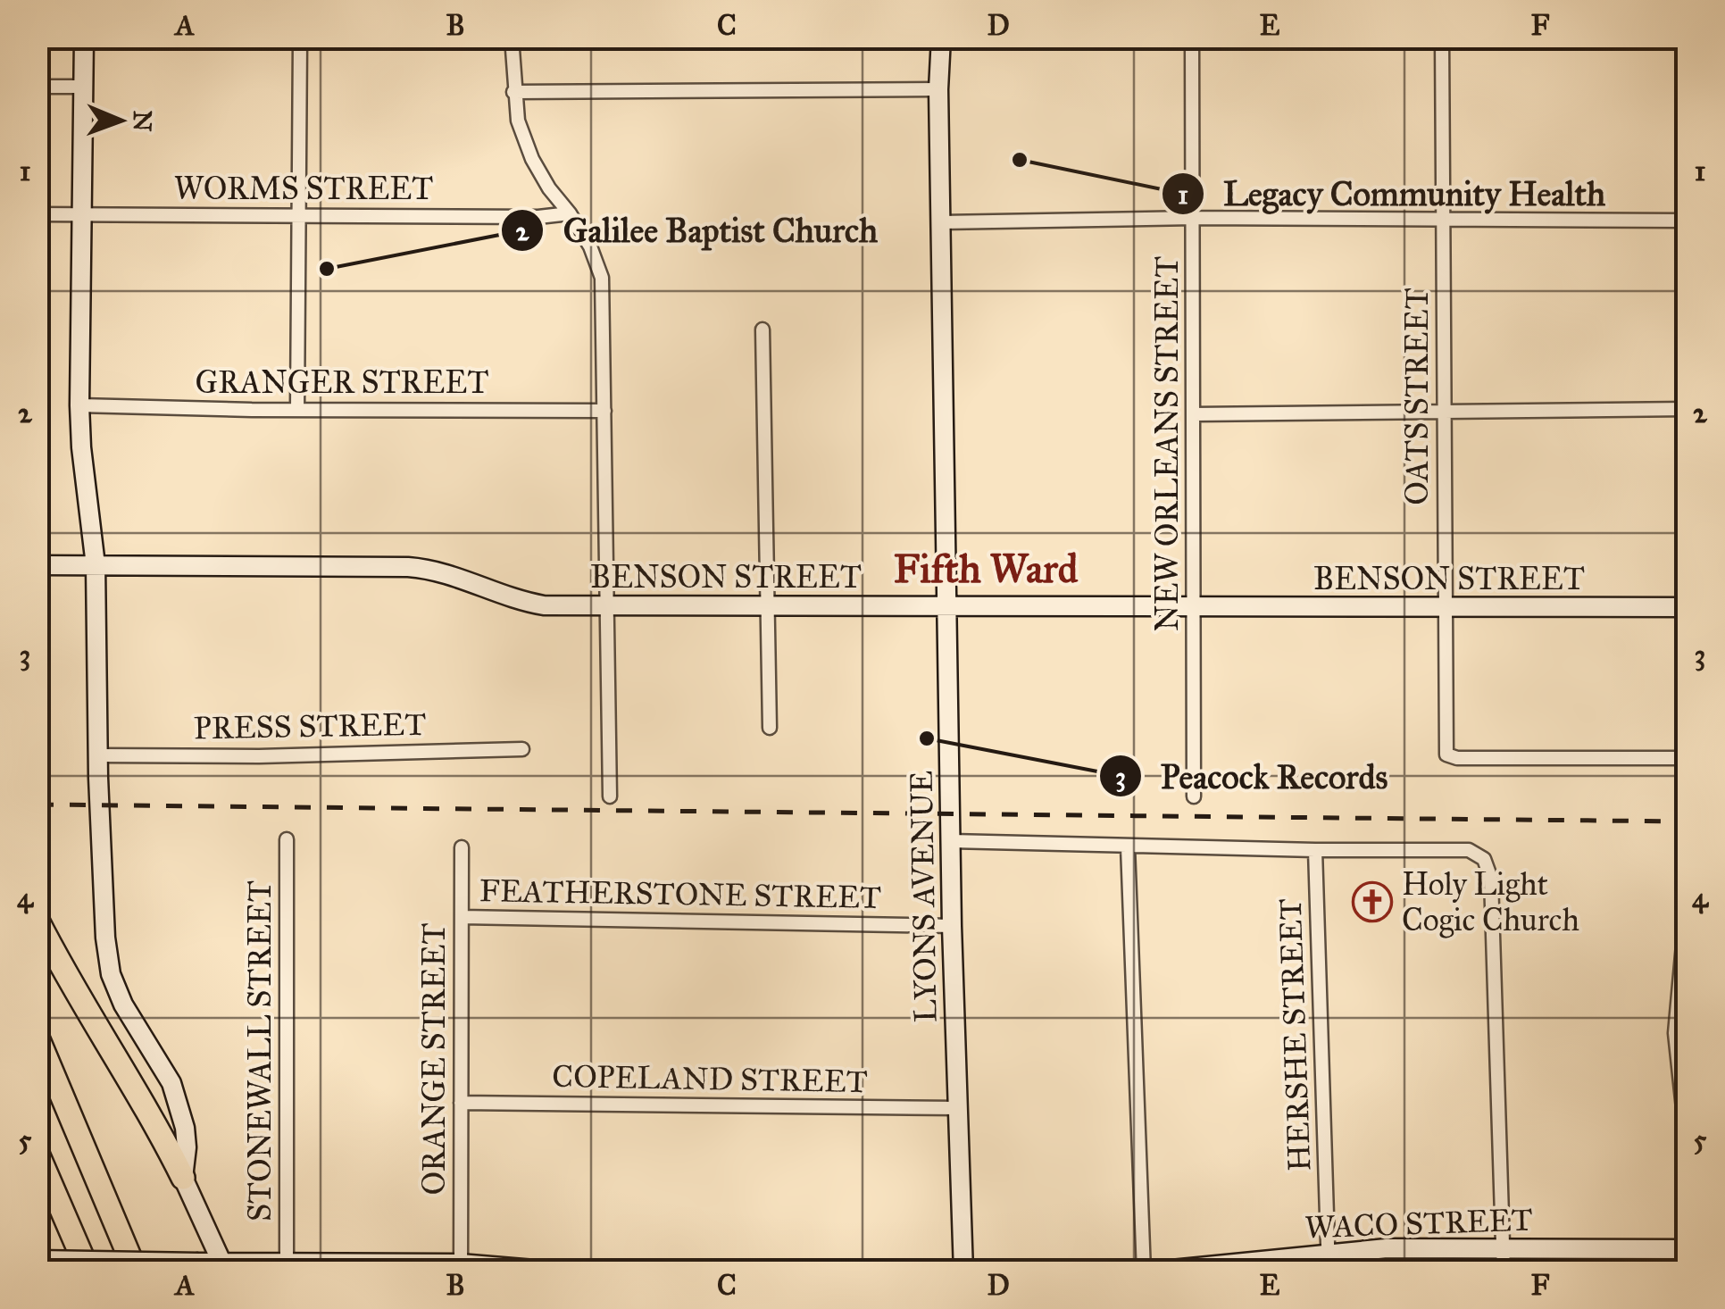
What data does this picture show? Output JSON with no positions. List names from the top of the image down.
{
  "streets": {
    "street": [
      "WORMS STREET",
      "GRANGER STREET",
      "OATS STREET",
      "NEW ORLEANS STREET",
      "BENSON STREET",
      "PRESS STREET",
      "FEATHERSTONE STREET",
      "LYONS AVENUE",
      "HERSHE STREET",
      "STONEWALL STREET",
      "ORANGE STREET",
      "COPELAND STREET",
      "WACO STREET"
    ]
  },
  "crossings": [
    ["OATS STREET", "BENSON STREET"],
    ["NEW ORLEANS STREET", "BENSON STREET"],
    ["BENSON STREET", "LYONS AVENUE"],
    ["FEATHERSTONE STREET", "LYONS AVENUE"],
    ["FEATHERSTONE STREET", "ORANGE STREET"],
    ["LYONS AVENUE", "COPELAND STREET"],
    ["HERSHE STREET", "WACO STREET"],
    ["ORANGE STREET", "COPELAND STREET"]
  ],
  "districts": ["Fifth Ward"],
  "places": {
    "other": ["Legacy Community Health", "Galilee Baptist Church", "Peacock Records"],
    "church": ["Holy Light Cogic Church"]
  },
  "north": "right",
  "grid": {
    "columns": [
      "A",
      "B",
      "C",
      "D",
      "E",
      "F"
    ],
    "rows": [
      "1",
      "2",
      "3",
      "4",
      "5"
    ]
  }
}
